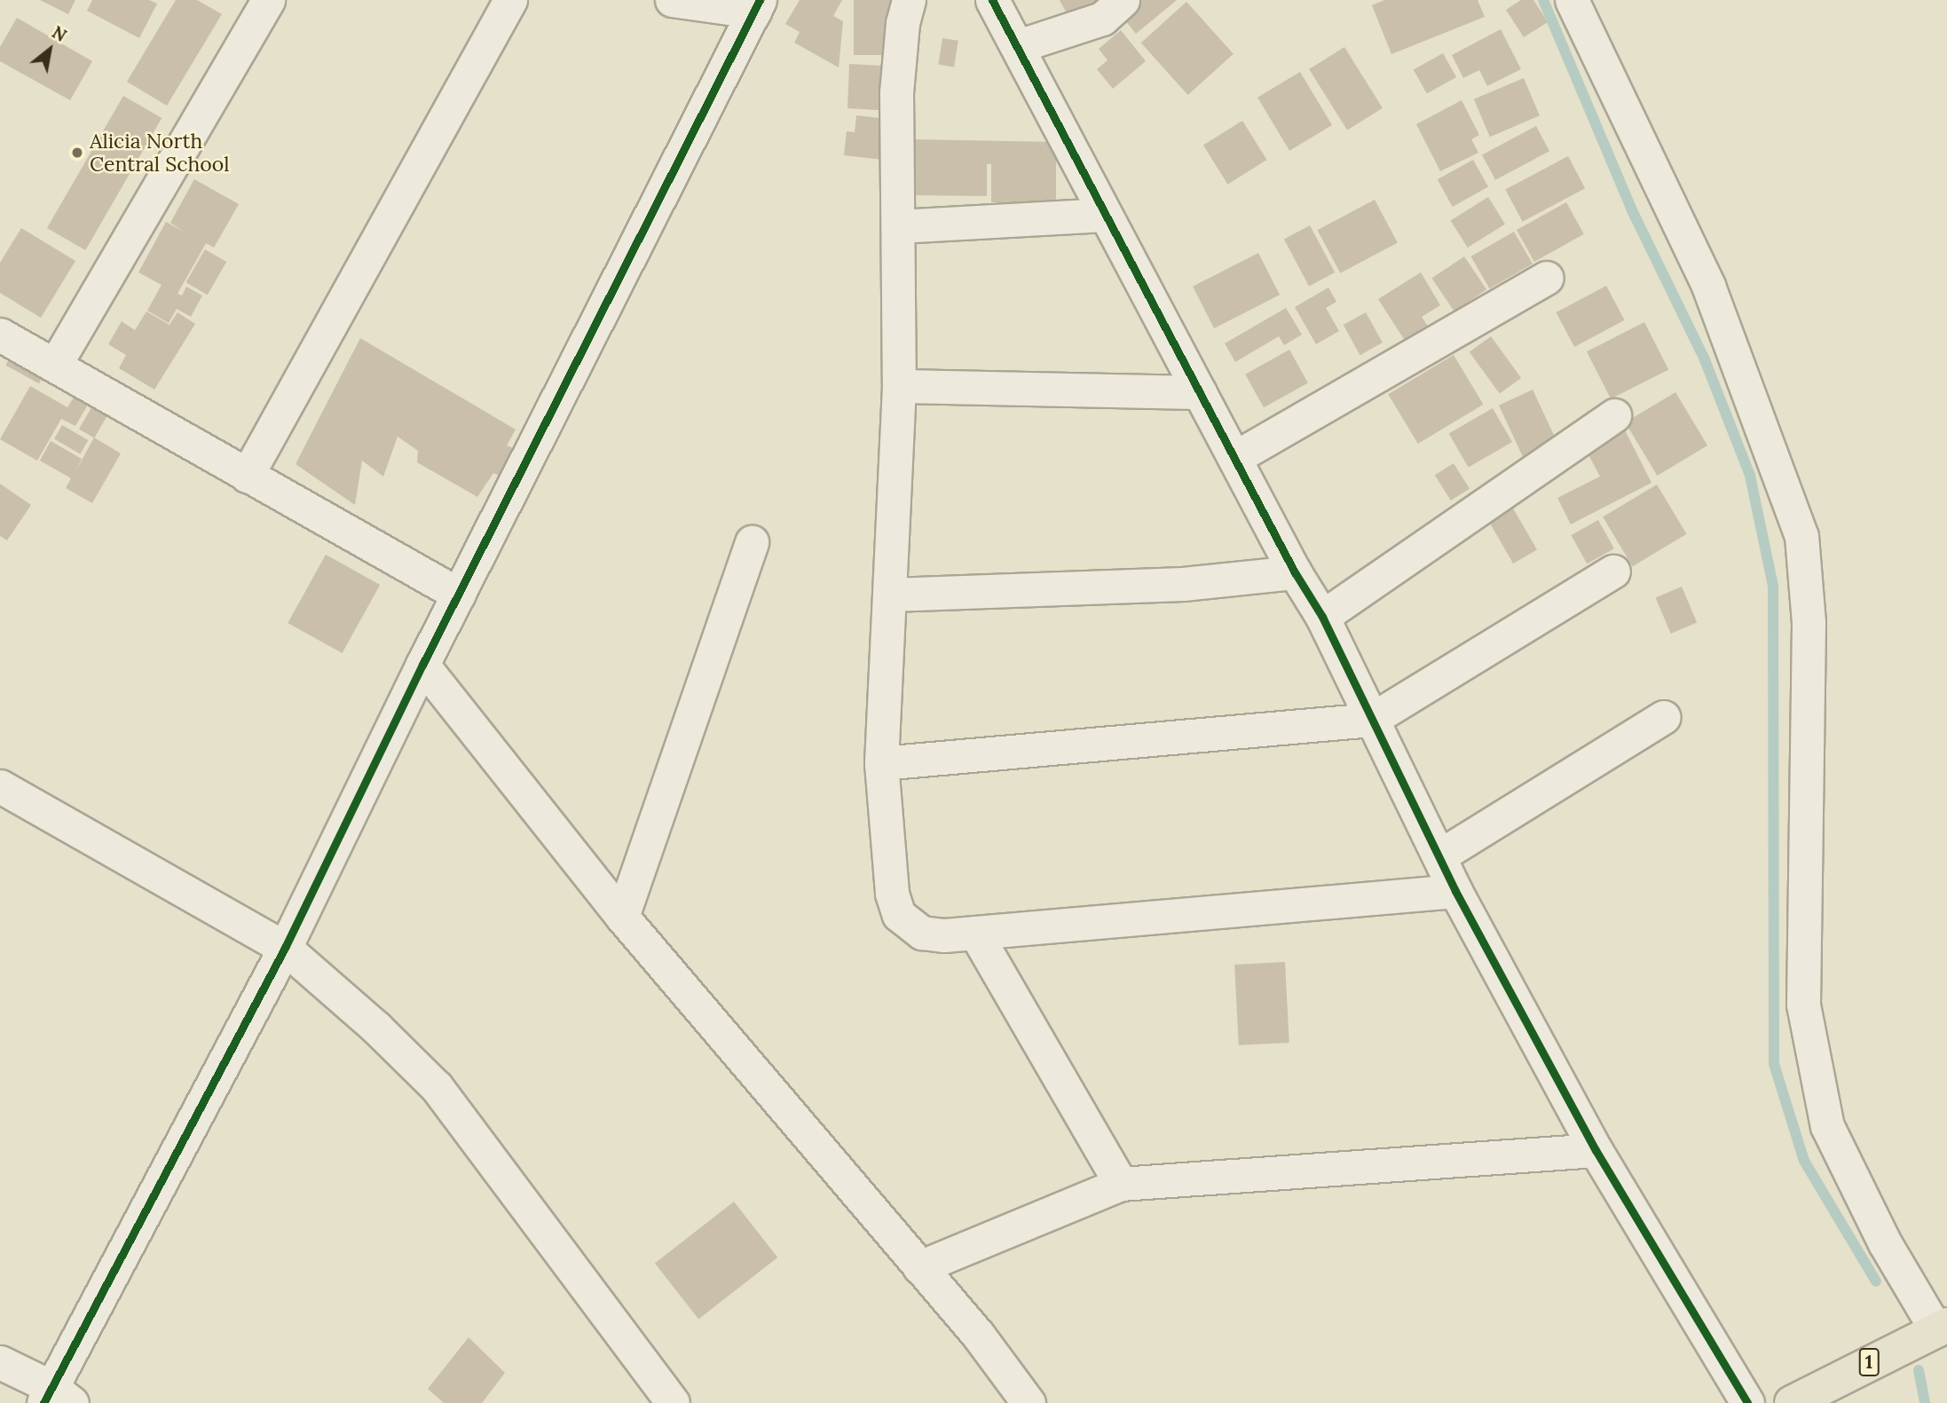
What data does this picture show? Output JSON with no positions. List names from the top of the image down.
{
  "streets": {
    "main road": ["1"]
  },
  "places": ["Alicia North Central School"],
  "north": "top right"
}
